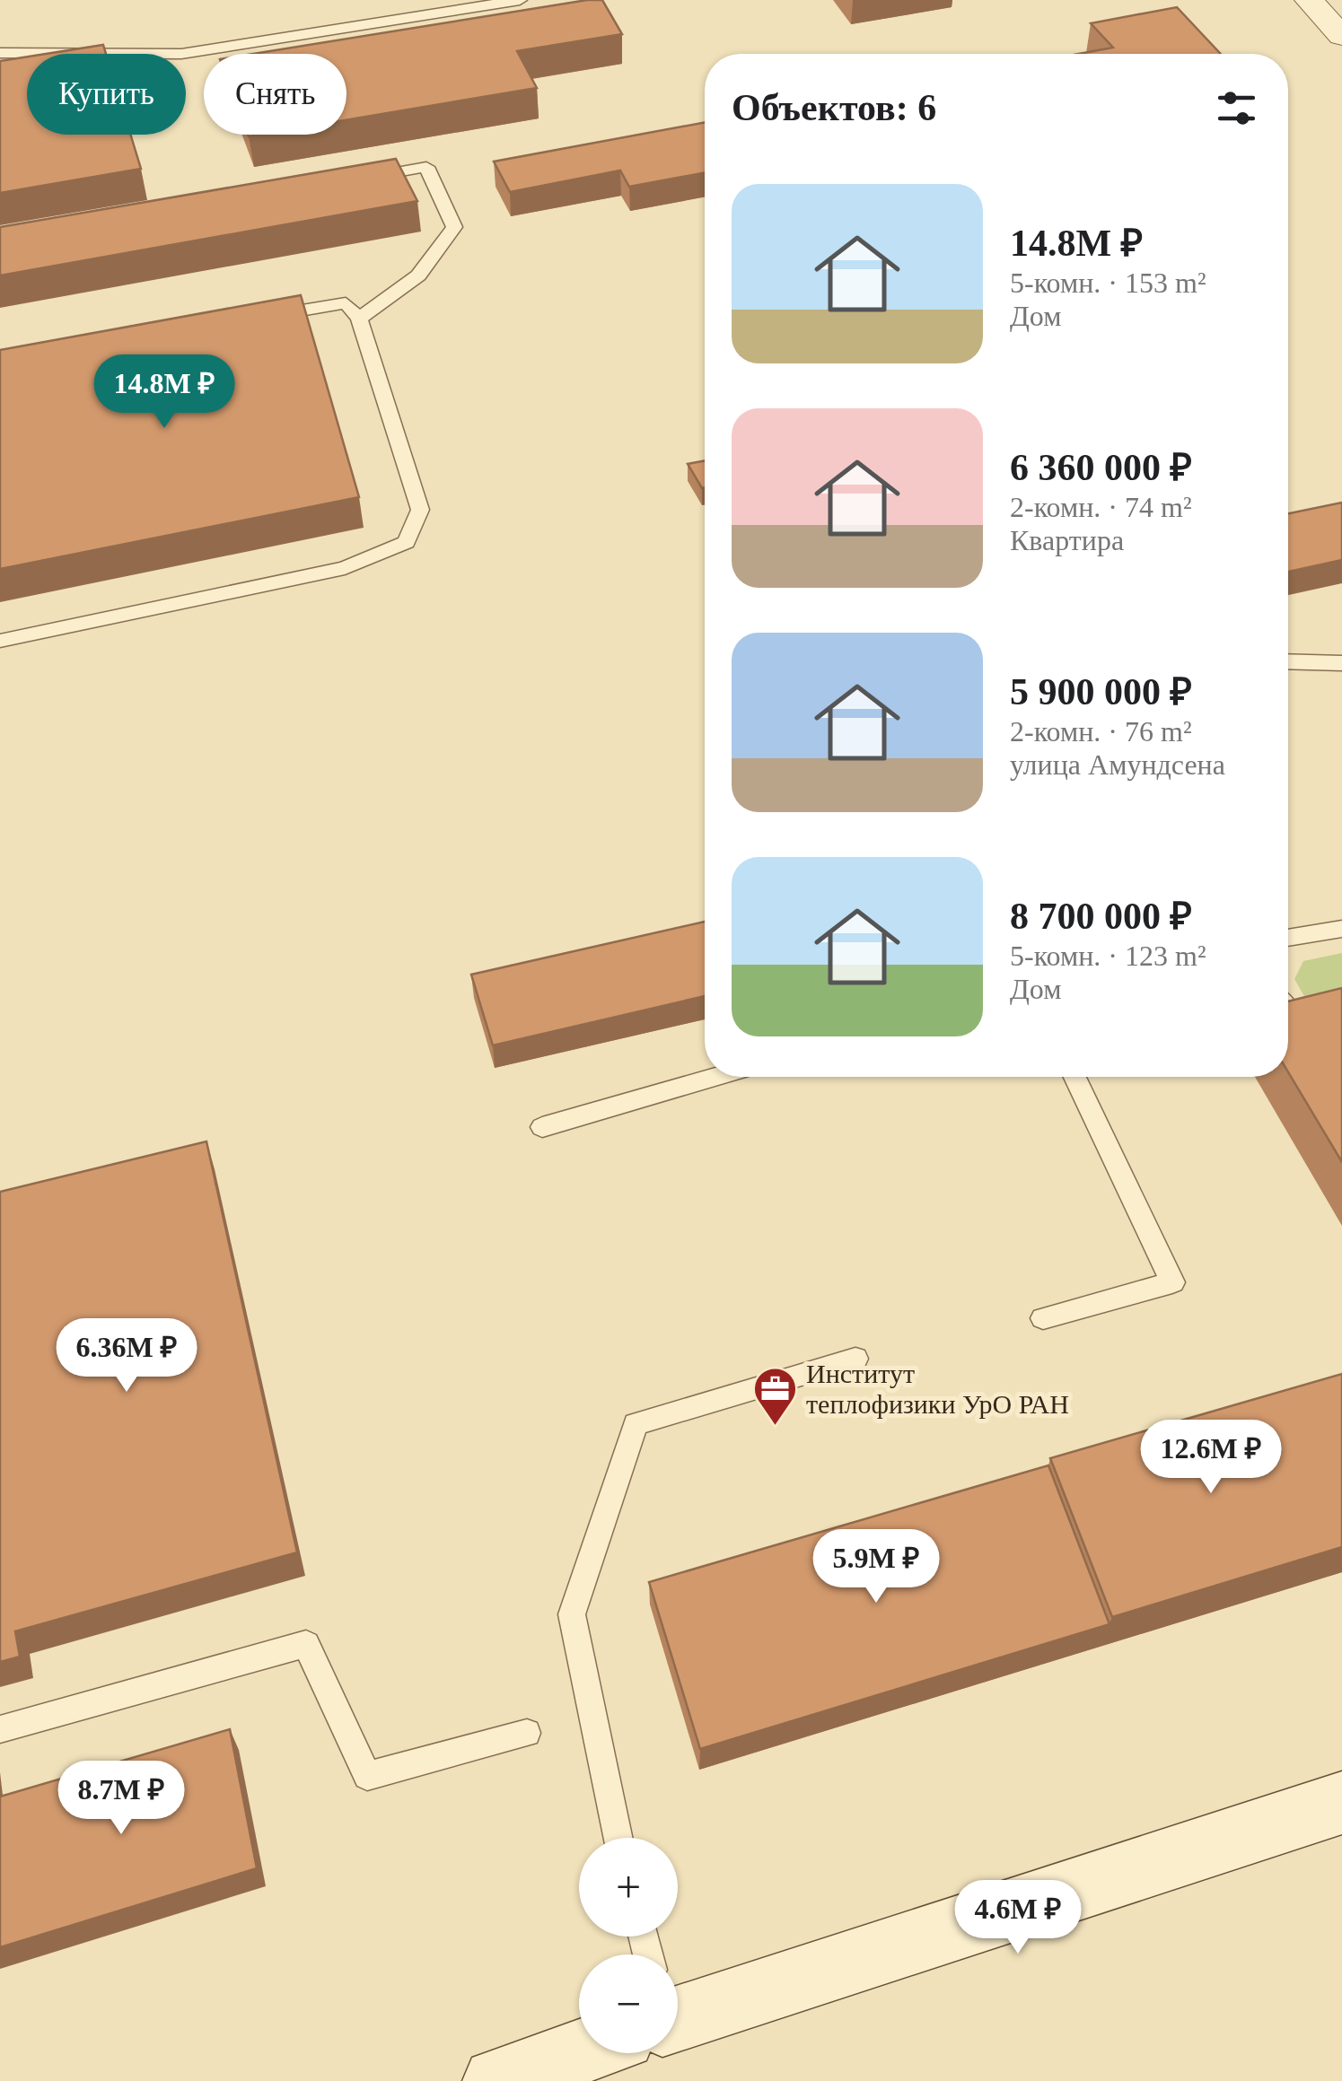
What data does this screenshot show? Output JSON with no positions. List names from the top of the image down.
{
  "places": {
    "office": ["Институт теплофизики УрО РАН"]
  },
  "page": {
    "chip": ["Купить", "Снять"],
    "heading": "Объектов: 6",
    "list": [
      {
        "name": "14.8M ₽",
        "note": "5-комн. · 153 m² · Дом"
      },
      {
        "name": "6 360 000 ₽",
        "note": "2-комн. · 74 m² · Квартира"
      },
      {
        "name": "5 900 000 ₽",
        "note": "2-комн. · 76 m² · улица Амундсена"
      },
      {
        "name": "8 700 000 ₽",
        "note": "5-комн. · 123 m² · Дом"
      }
    ],
    "price": [
      "14.8M ₽",
      "6.36M ₽",
      "12.6M ₽",
      "5.9M ₽",
      "8.7M ₽",
      "4.6M ₽"
    ],
    "map_buttons": ["+", "−"]
  }
}
